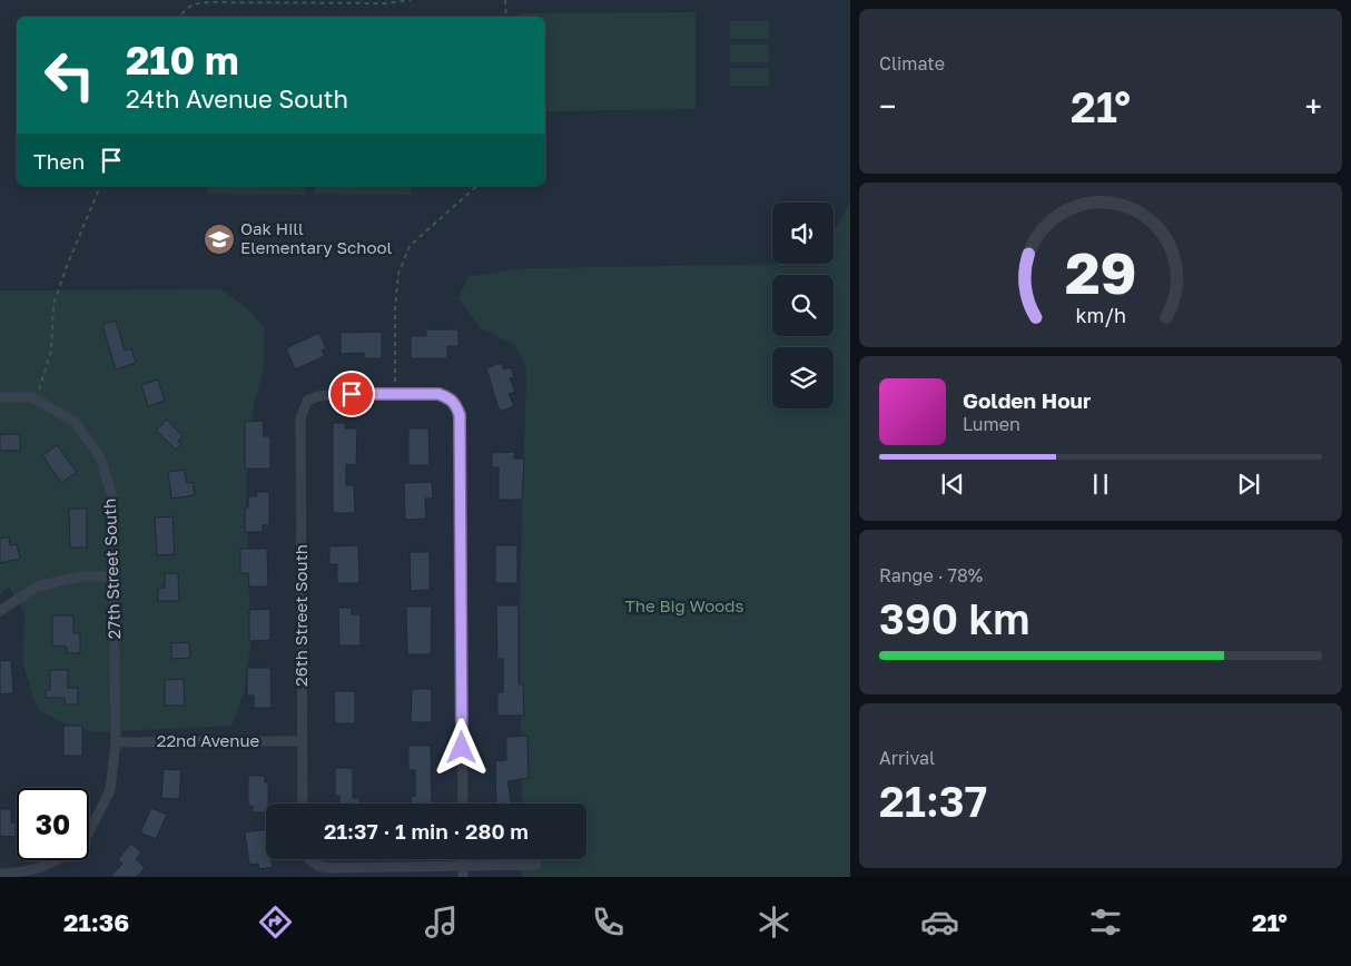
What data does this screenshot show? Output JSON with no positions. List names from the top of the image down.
{
  "streets": {
    "street": ["27th Street South", "26th Street South", "22nd Avenue"]
  },
  "crossings": [
    ["27th Street South", "22nd Avenue"],
    ["26th Street South", "22nd Avenue"]
  ],
  "parks": ["The Big Woods"],
  "places": {
    "school or university": ["Oak Hill Elementary School"]
  },
  "page": {
    "tile": [
      "Climate",
      ["Range · 78%", "390 km"],
      ["Arrival", "21:37"]
    ],
    "turn": ["210 m", "24th Avenue South"],
    "heat": ["−", "21°", "+"],
    "then": "Then",
    "song": ["Golden Hour", "Lumen"],
    "limit": "30",
    "trip": "21:37 · 1 min · 280 m",
    "tabs": ["21:36", "21°"],
    "gauge": ["29", "km/h"]
  }
}
